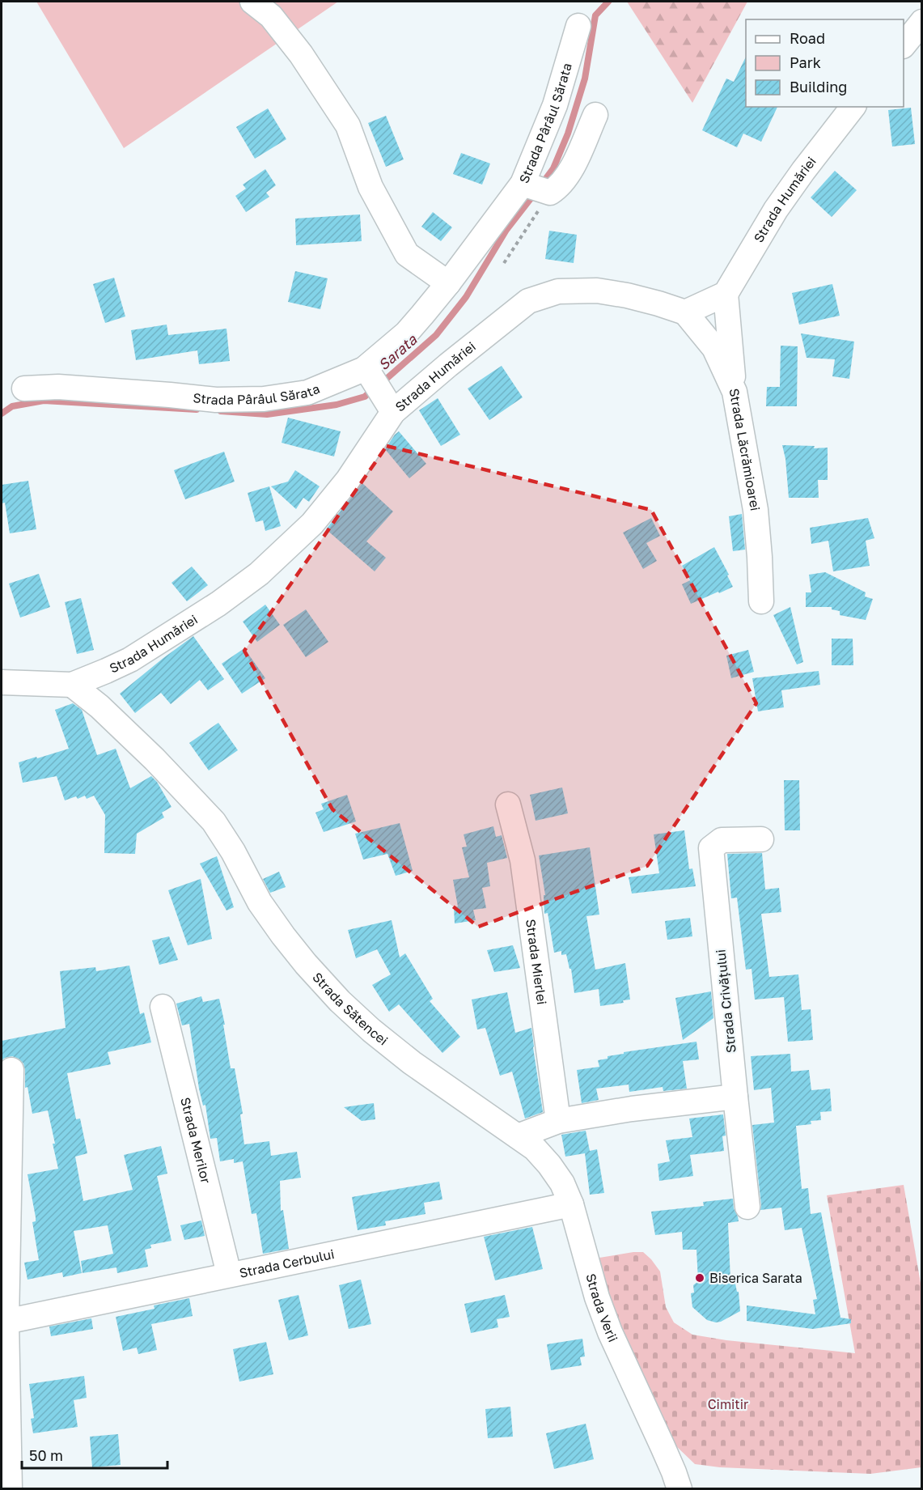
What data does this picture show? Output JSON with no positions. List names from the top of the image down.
{
  "streets": {
    "street": [
      "Strada Pârâul Sărata",
      "Strada Humăriei",
      "Strada Lăcrămioarei",
      "Strada Mierlei",
      "Strada Crivățului",
      "Strada Sătencei",
      "Strada Merilor",
      "Strada Cerbului",
      "Strada Verii"
    ]
  },
  "crossings": [
    ["Strada Humăriei", "Strada Lăcrămioarei"],
    ["Strada Humăriei", "Strada Sătencei"],
    ["Strada Sătencei", "Strada Verii"],
    ["Strada Merilor", "Strada Cerbului"],
    ["Strada Cerbului", "Strada Verii"]
  ],
  "water": ["Sarata"],
  "parks": ["Cimitir"],
  "places": ["Biserica Sarata"],
  "legend": ["Road", "Park", "Building"],
  "scale_bar": "50 m"
}
